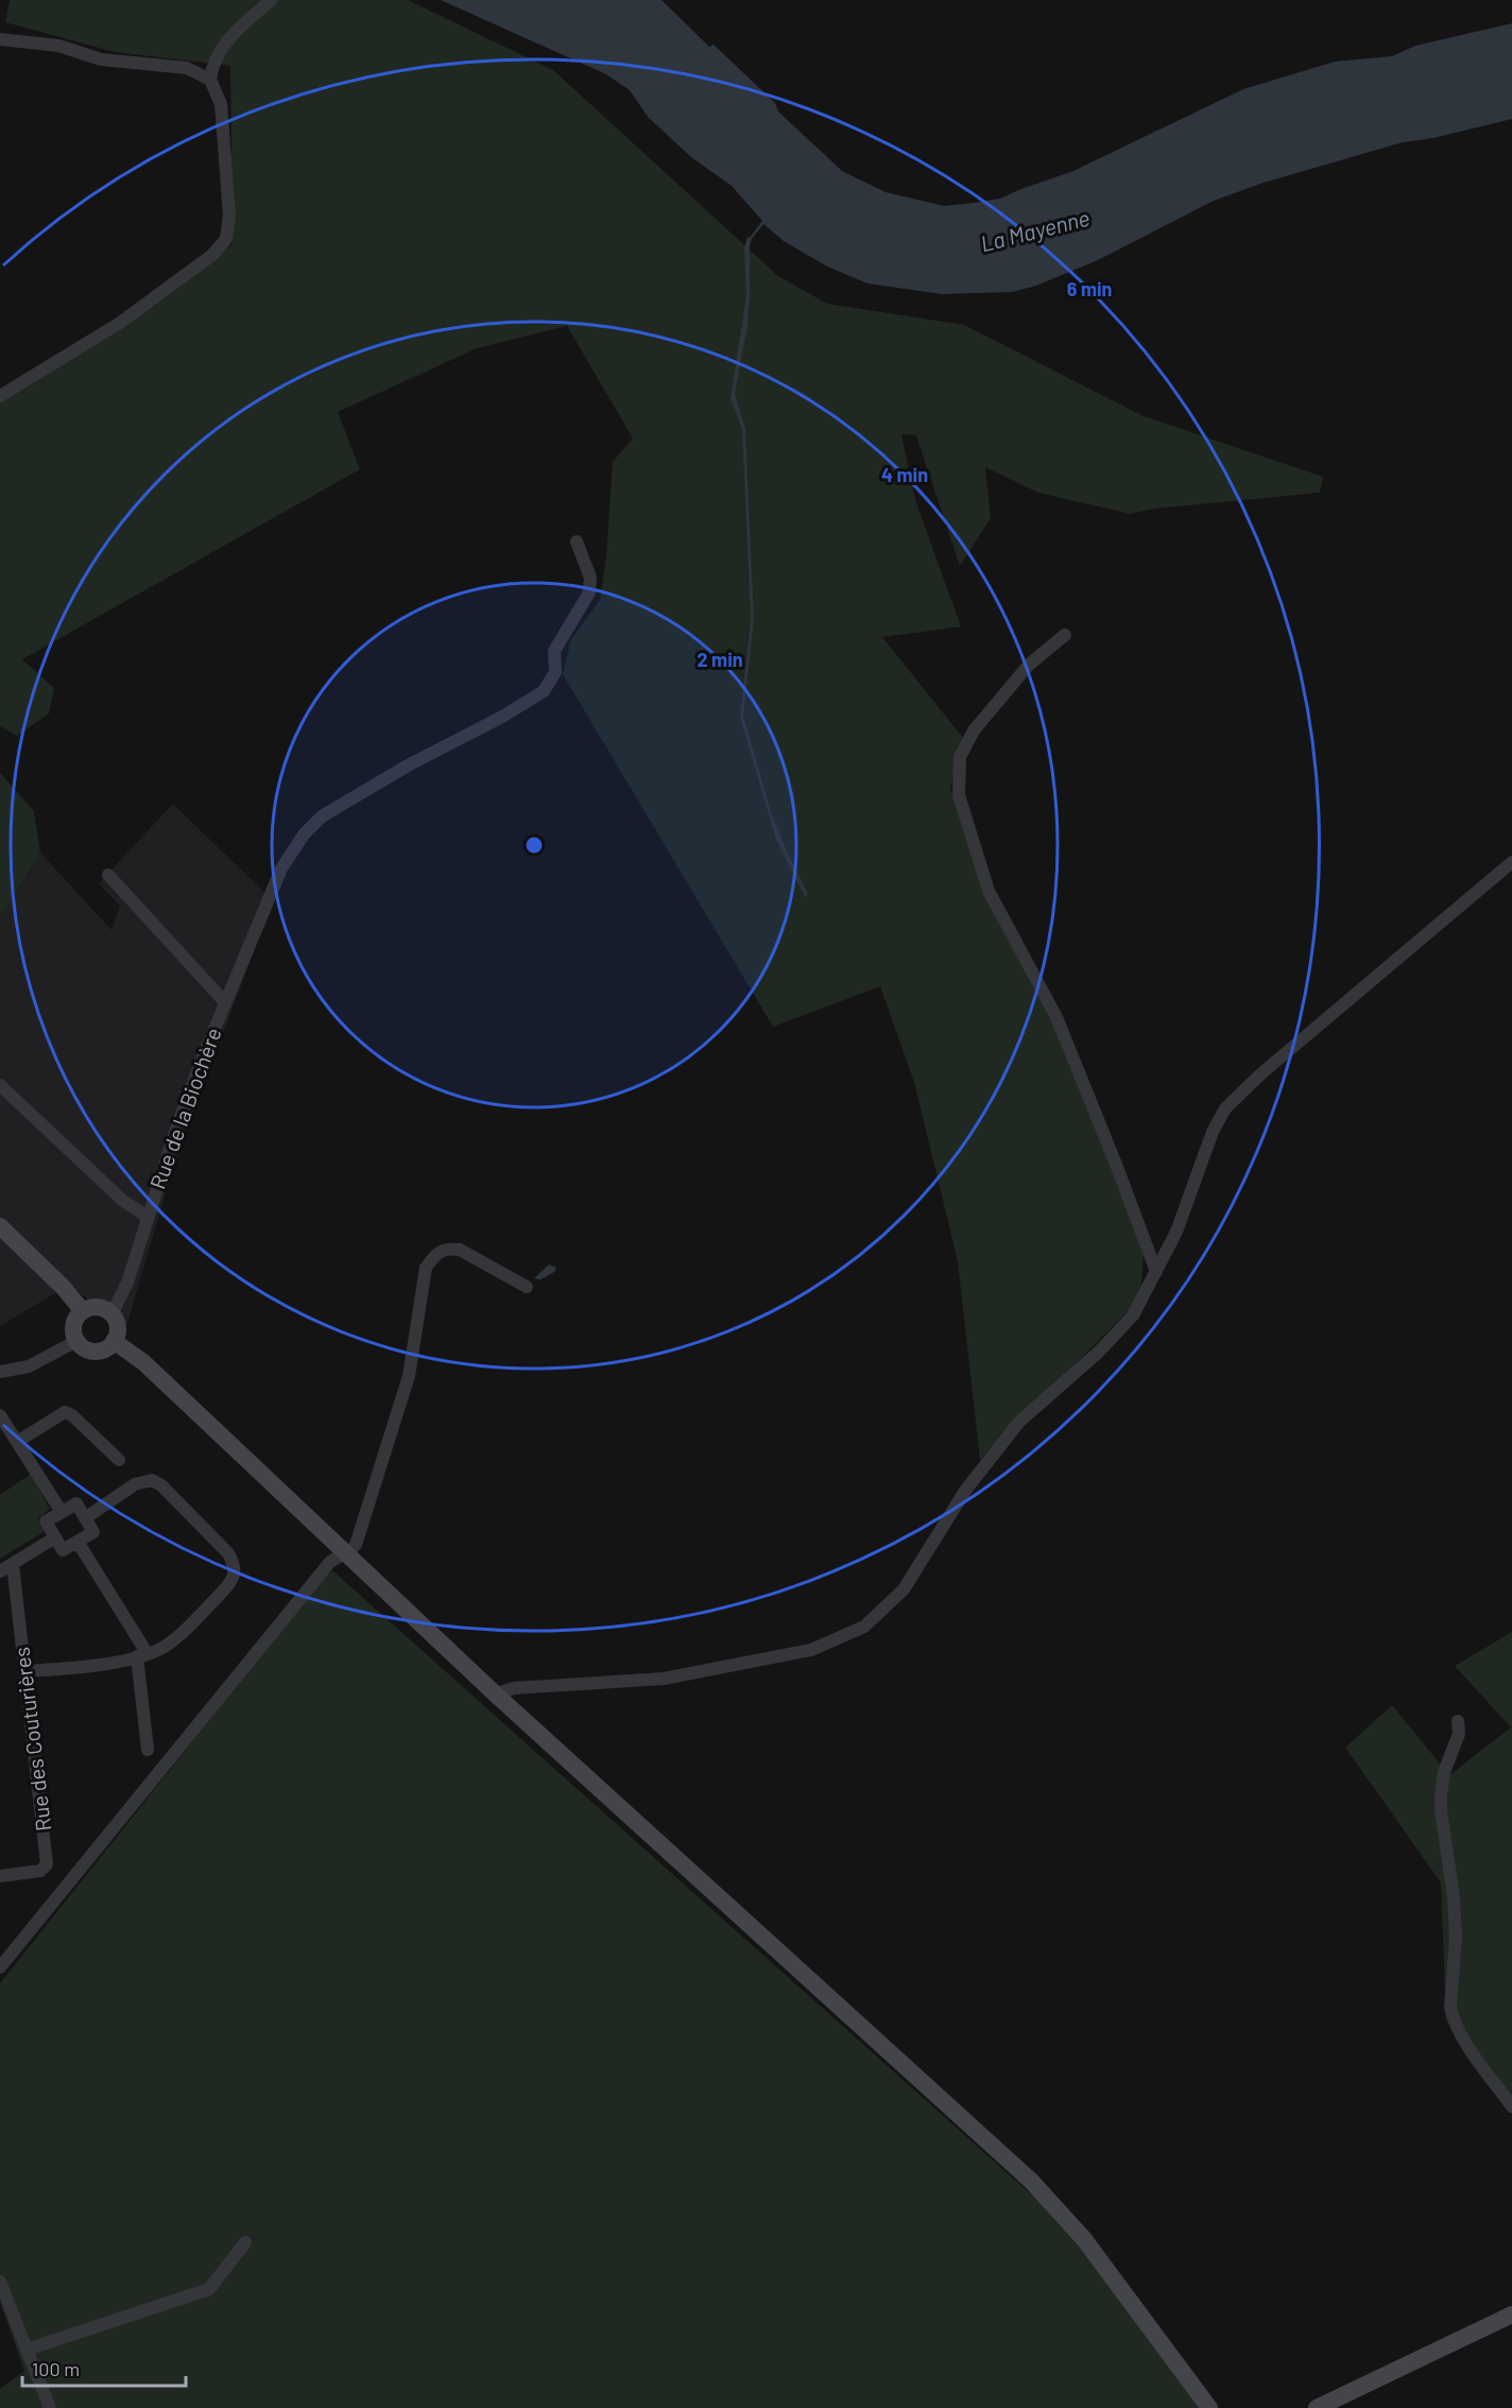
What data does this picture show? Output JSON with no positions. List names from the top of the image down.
{
  "streets": {
    "street": ["Rue de la Biochère", "Rue des Couturières"]
  },
  "water": ["La Mayenne"],
  "scale_bar": "100 m",
  "rings": ["6 min", "4 min", "2 min"]
}
